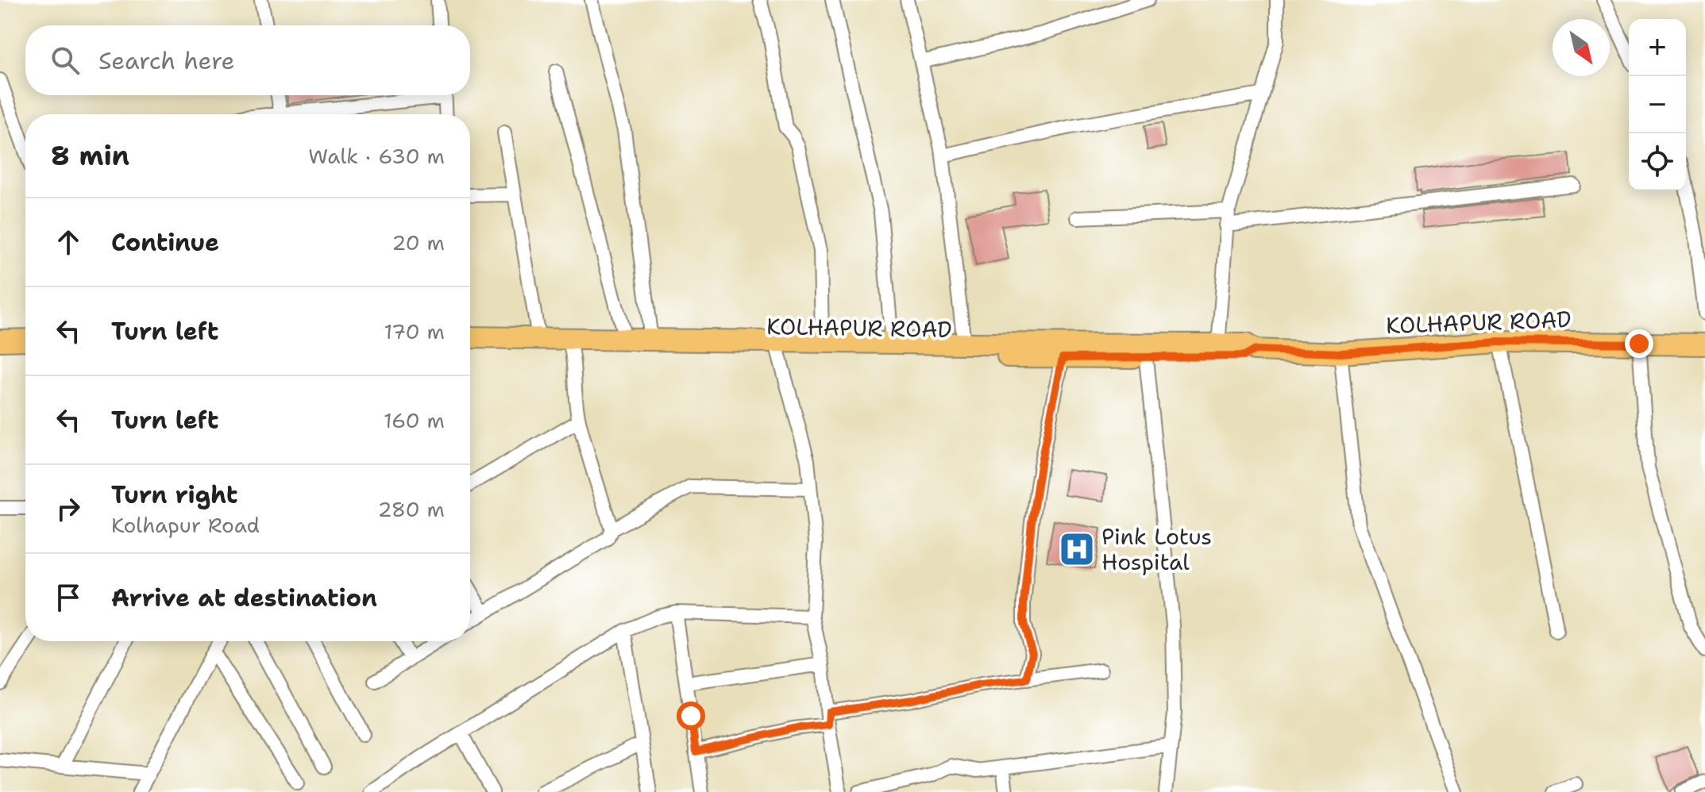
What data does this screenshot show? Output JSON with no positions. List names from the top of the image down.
{
  "streets": {
    "main road": ["KOLHAPUR ROAD"]
  },
  "places": {
    "hospital": ["Pink Lotus Hospital"]
  },
  "north": "bottom right",
  "page": {
    "map_buttons": ["+", "−"],
    "search": "Search here",
    "heading": ["8 min", "Walk · 630 m"],
    "list": [
      ["Continue", "20 m"],
      ["Turn left", "170 m"],
      ["Turn left", "160 m"],
      ["Turn right", "Kolhapur Road", "280 m"],
      "Arrive at destination"
    ]
  }
}
